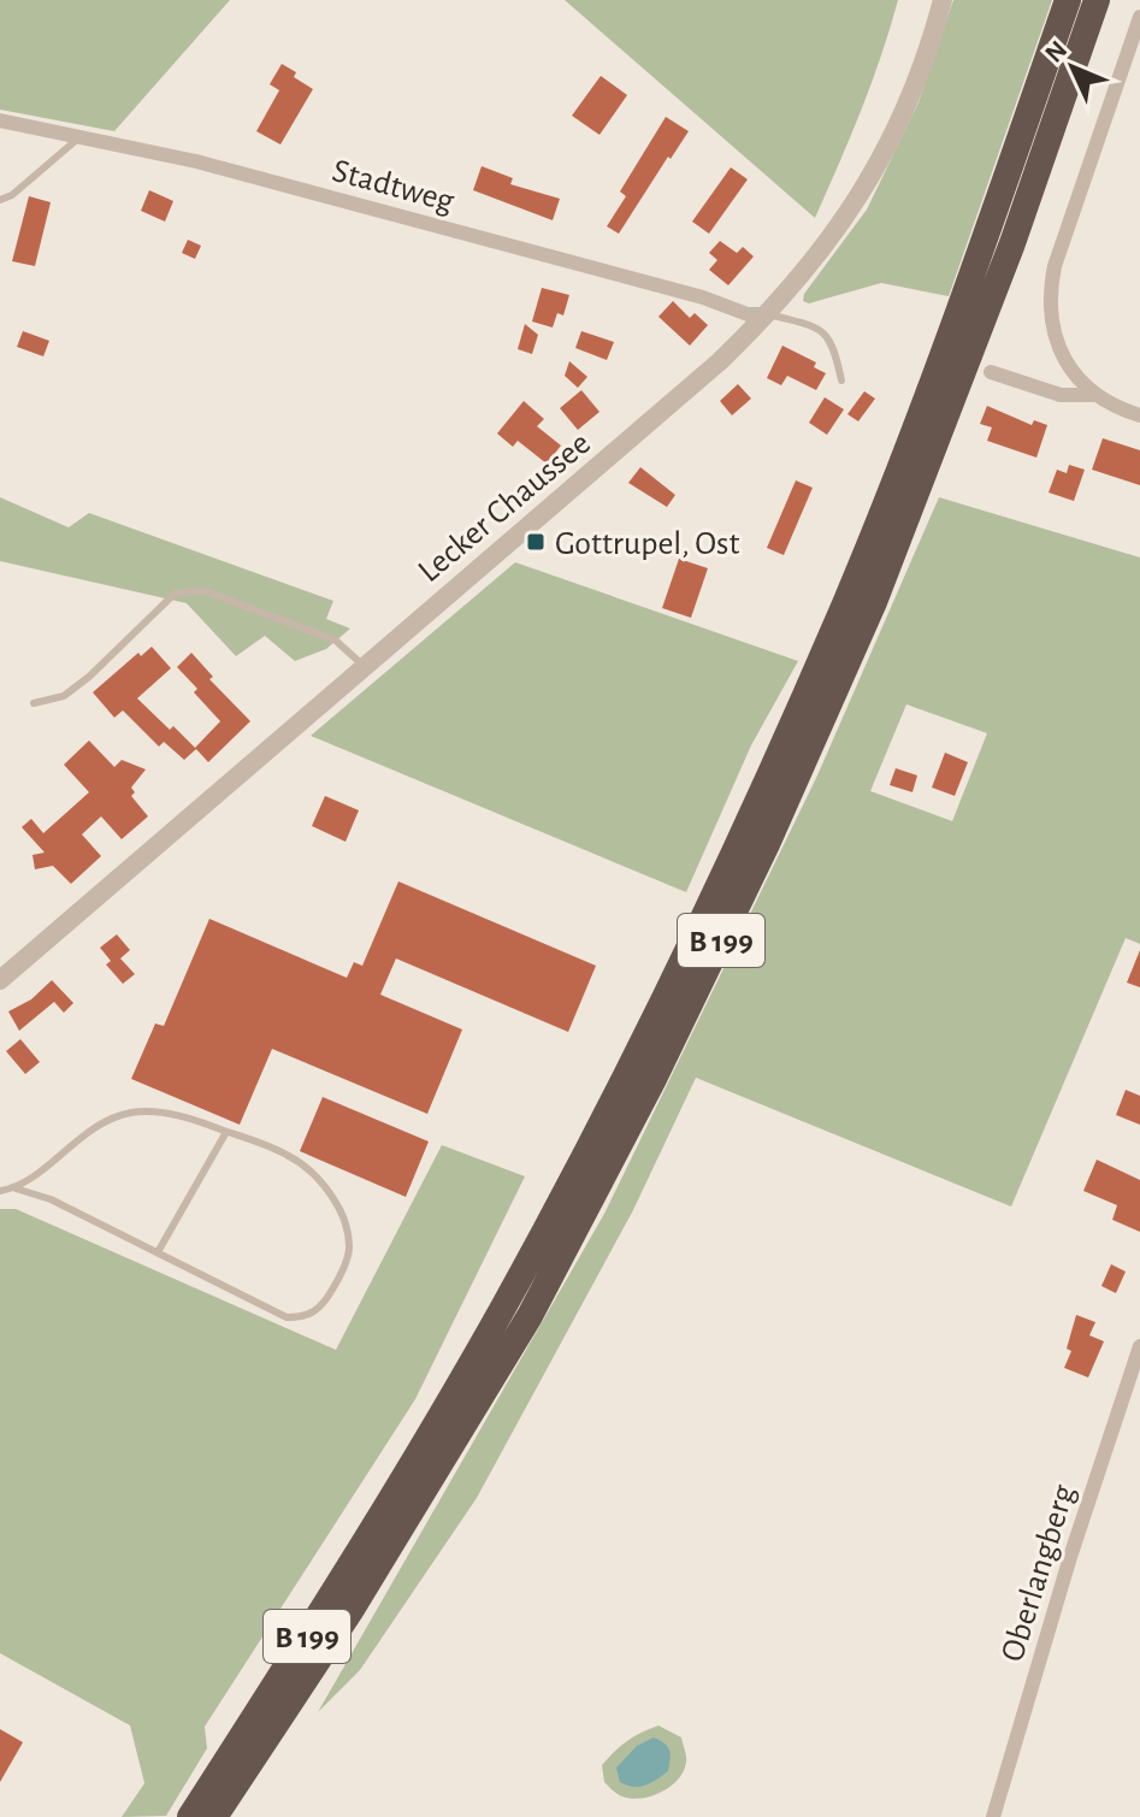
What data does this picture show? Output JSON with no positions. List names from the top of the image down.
{
  "streets": {
    "highway": ["B 199"],
    "street": ["Stadtweg", "Lecker Chaussee", "Oberlangberg"]
  },
  "crossings": [
    ["Stadtweg", "Lecker Chaussee"]
  ],
  "places": {
    "transit": ["Gottrupel, Ost"]
  },
  "north": "top left"
}
